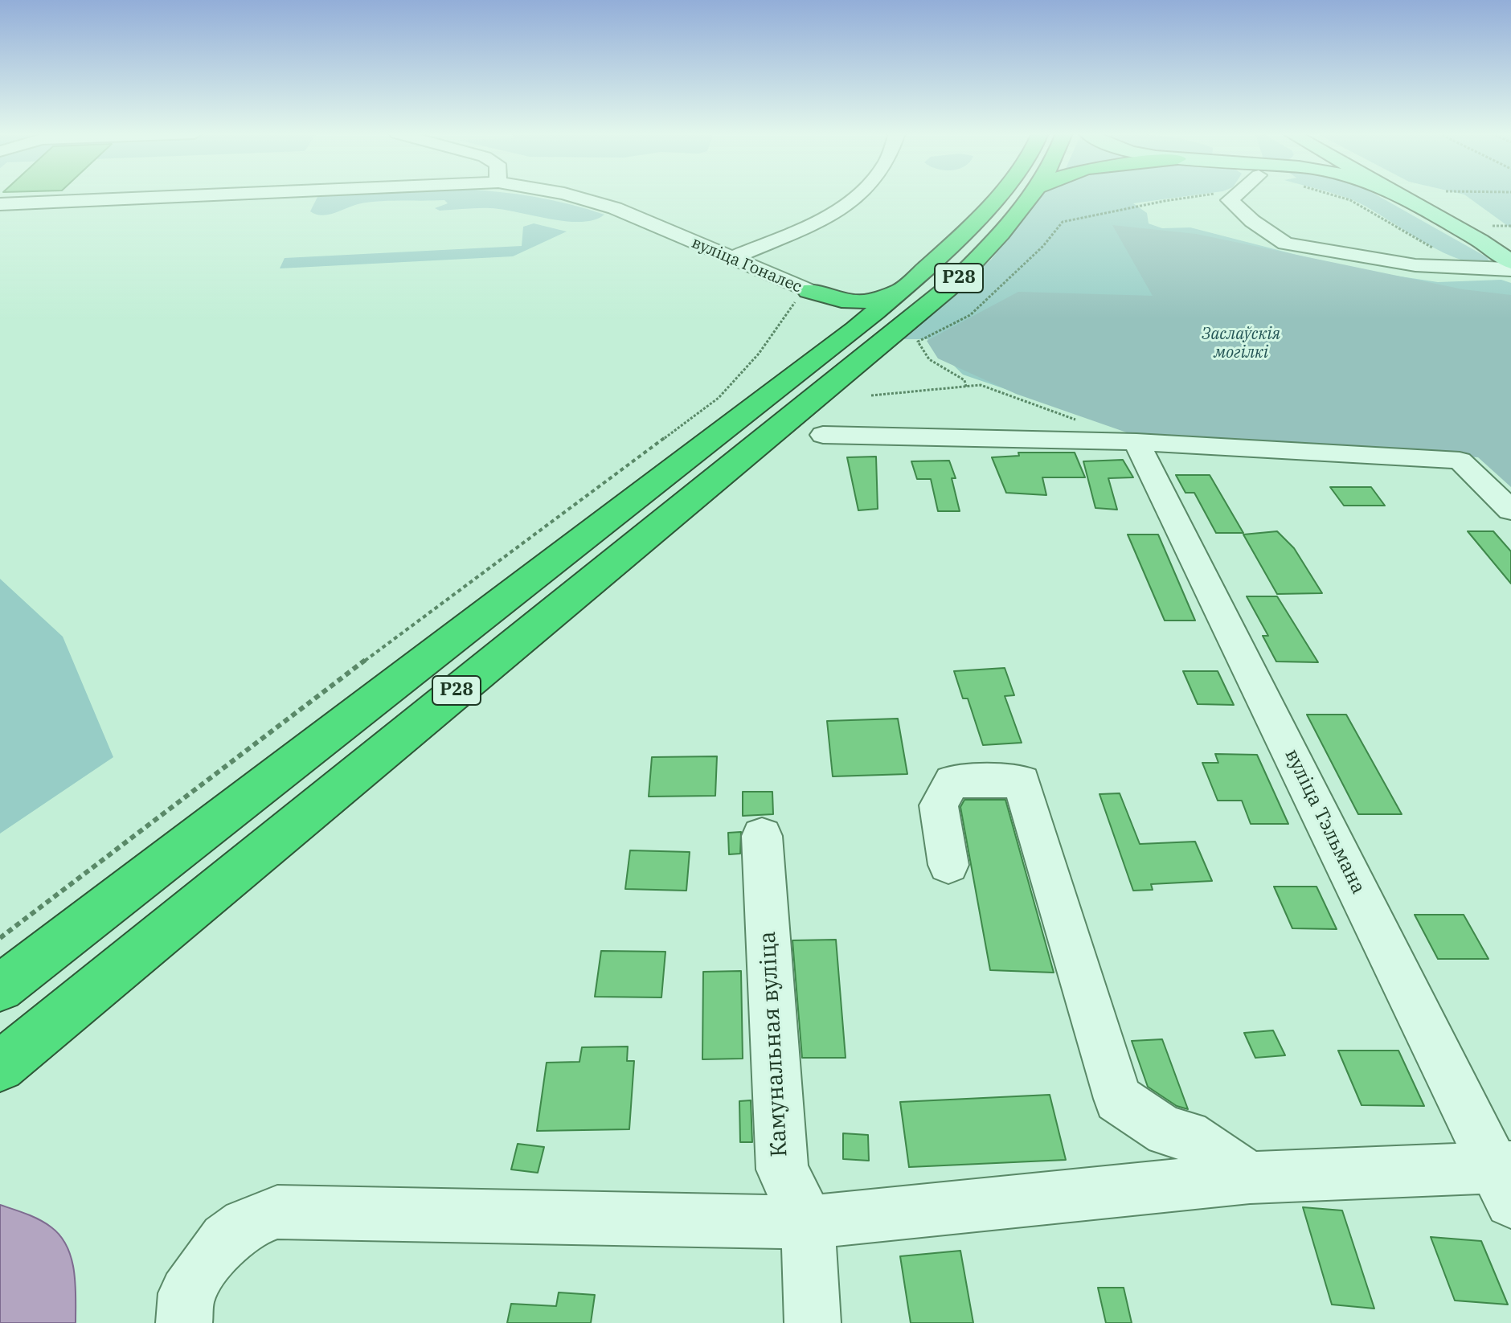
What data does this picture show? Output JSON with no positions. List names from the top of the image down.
{
  "streets": {
    "highway": ["Р28"],
    "street": ["вуліца Гоналес", "вуліца Тэльмана", "Камунальная вуліца"]
  },
  "parks": ["Заслаўскія могілкі"]
}
